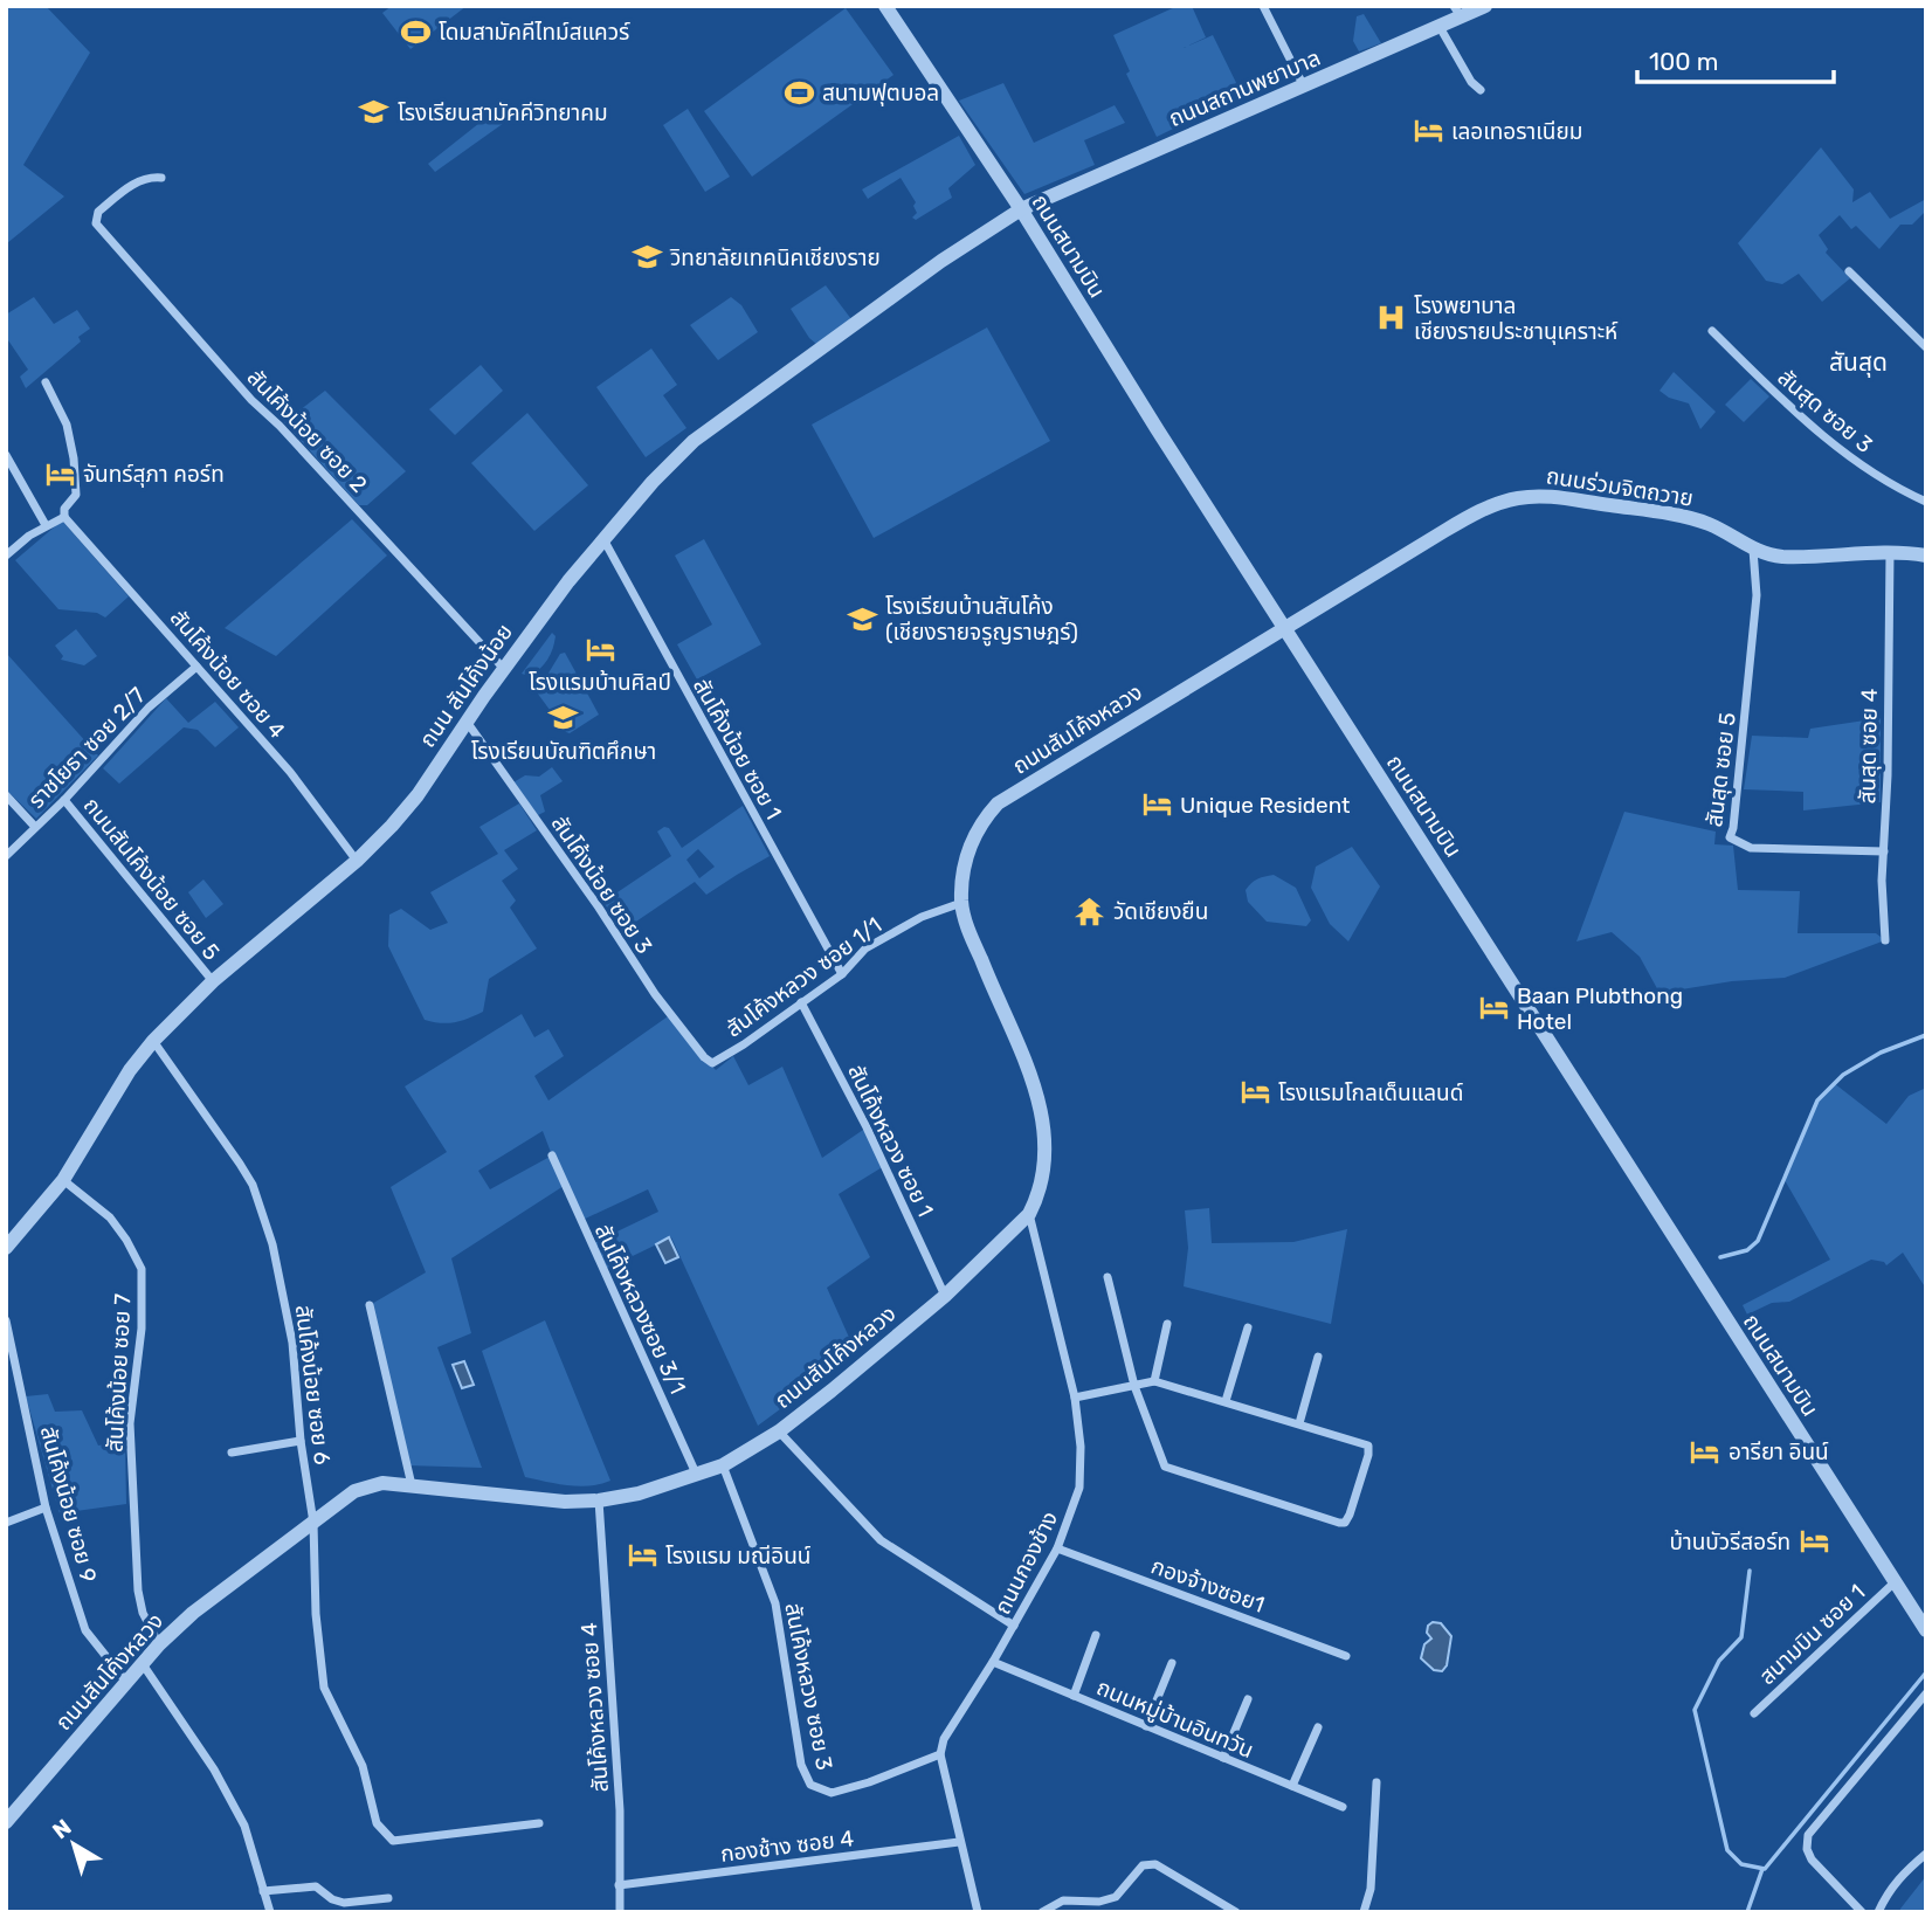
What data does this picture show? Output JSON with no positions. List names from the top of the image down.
{
  "streets": {
    "street": [
      "ถนนสถานพยาบาล",
      "ถนนสนามบิน",
      "สันสุด ซอย 3",
      "สันโค้งน้อย ซอย 2",
      "ถนนร่วมจิตถวาย",
      "สันโค้งน้อย ซอย 4",
      "ถนน สันโค้งน้อย",
      "ถนนสันโค้งหลวง",
      "สันสุด ซอย 4",
      "ราชโยธา ซอย 2/7",
      "สันโค้งน้อย ซอย 1",
      "สันสุด ซอย 5",
      "ถนนสันโค้งน้อย ซอย 5",
      "สันโค้งน้อย ซอย 3",
      "สันโค้งหลวง ซอย 1/1",
      "สันโค้งหลวง ซอย 1",
      "สันโค้งหลวงซอย 3/1",
      "สันโค้งน้อย ซอย 7",
      "สันโค้งน้อย ซอย 6",
      "สันโค้งน้อย ซอย 9",
      "ถนนกองช้าง",
      "กองจ้างซอย1",
      "สนามบิน ซอย 1",
      "สันโค้งหลวง ซอย 3",
      "สันโค้งหลวง ซอย 4",
      "ถนนหมู่บ้านอินทวัน",
      "กองช้าง ซอย 4"
    ]
  },
  "crossings": [
    ["ถนนสถานพยาบาล", "ถนนสนามบิน"],
    ["ถนนสถานพยาบาล", "ถนน สันโค้งน้อย"],
    ["ถนนสนามบิน", "ถนนร่วมจิตถวาย"],
    ["ถนนสนามบิน", "ถนน สันโค้งน้อย"],
    ["ถนนสนามบิน", "ถนนสันโค้งหลวง"],
    ["ถนนสนามบิน", "สนามบิน ซอย 1"],
    ["สันโค้งน้อย ซอย 2", "ถนน สันโค้งน้อย"],
    ["ถนนร่วมจิตถวาย", "ถนนสันโค้งหลวง"],
    ["ถนนร่วมจิตถวาย", "สันสุด ซอย 4"],
    ["ถนนร่วมจิตถวาย", "สันสุด ซอย 5"],
    ["สันโค้งน้อย ซอย 4", "ถนน สันโค้งน้อย"],
    ["สันโค้งน้อย ซอย 4", "ราชโยธา ซอย 2/7"],
    ["ถนน สันโค้งน้อย", "สันโค้งน้อย ซอย 1"],
    ["ถนน สันโค้งน้อย", "ถนนสันโค้งน้อย ซอย 5"],
    ["ถนน สันโค้งน้อย", "สันโค้งน้อย ซอย 3"],
    ["ถนน สันโค้งน้อย", "สันโค้งน้อย ซอย 7"],
    ["ถนน สันโค้งน้อย", "สันโค้งน้อย ซอย 6"],
    ["ถนนสันโค้งหลวง", "สันโค้งหลวง ซอย 1/1"],
    ["ถนนสันโค้งหลวง", "สันโค้งหลวง ซอย 1"],
    ["ถนนสันโค้งหลวง", "สันโค้งหลวงซอย 3/1"],
    ["ถนนสันโค้งหลวง", "สันโค้งน้อย ซอย 7"],
    ["ถนนสันโค้งหลวง", "สันโค้งน้อย ซอย 6"],
    ["ถนนสันโค้งหลวง", "สันโค้งน้อย ซอย 9"],
    ["ถนนสันโค้งหลวง", "ถนนกองช้าง"],
    ["ถนนสันโค้งหลวง", "สันโค้งหลวง ซอย 3"],
    ["ถนนสันโค้งหลวง", "สันโค้งหลวง ซอย 4"],
    ["สันสุด ซอย 4", "สันสุด ซอย 5"],
    ["ราชโยธา ซอย 2/7", "ถนนสันโค้งน้อย ซอย 5"],
    ["สันโค้งน้อย ซอย 1", "สันโค้งหลวง ซอย 1/1"],
    ["สันโค้งน้อย ซอย 3", "สันโค้งหลวง ซอย 1/1"],
    ["สันโค้งหลวง ซอย 1/1", "สันโค้งหลวง ซอย 1"],
    ["ถนนกองช้าง", "กองจ้างซอย1"],
    ["ถนนกองช้าง", "สันโค้งหลวง ซอย 3"],
    ["ถนนกองช้าง", "ถนนหมู่บ้านอินทวัน"],
    ["สันโค้งหลวง ซอย 4", "กองช้าง ซอย 4"]
  ],
  "districts": ["สันสุด"],
  "places": {
    "sports": ["โดมสามัคคีไทม์สแควร์", "สนามฟุตบอล"],
    "school or university": [
      "โรงเรียนสามัคคีวิทยาคม",
      "วิทยาลัยเทคนิคเชียงราย",
      "โรงเรียนบ้านสันโค้ง (เชียงรายจรูญราษฎร์)",
      "โรงเรียนบัณฑิตศึกษา"
    ],
    "hotel": [
      "เลอเทอราเนียม",
      "จันทร์สุภา คอร์ท",
      "โรงแรมบ้านศิลป์",
      "Unique Resident",
      "Baan Plubthong Hotel",
      "โรงแรมโกลเด็นแลนด์",
      "อารียา อินน์",
      "บ้านบัวรีสอร์ท",
      "โรงแรม มณีอินน์"
    ],
    "hospital": ["โรงพยาบาล เชียงรายประชานุเคราะห์"],
    "temple": ["วัดเชียงยืน"]
  },
  "scale_bar": "100 m",
  "north": "top left"
}
